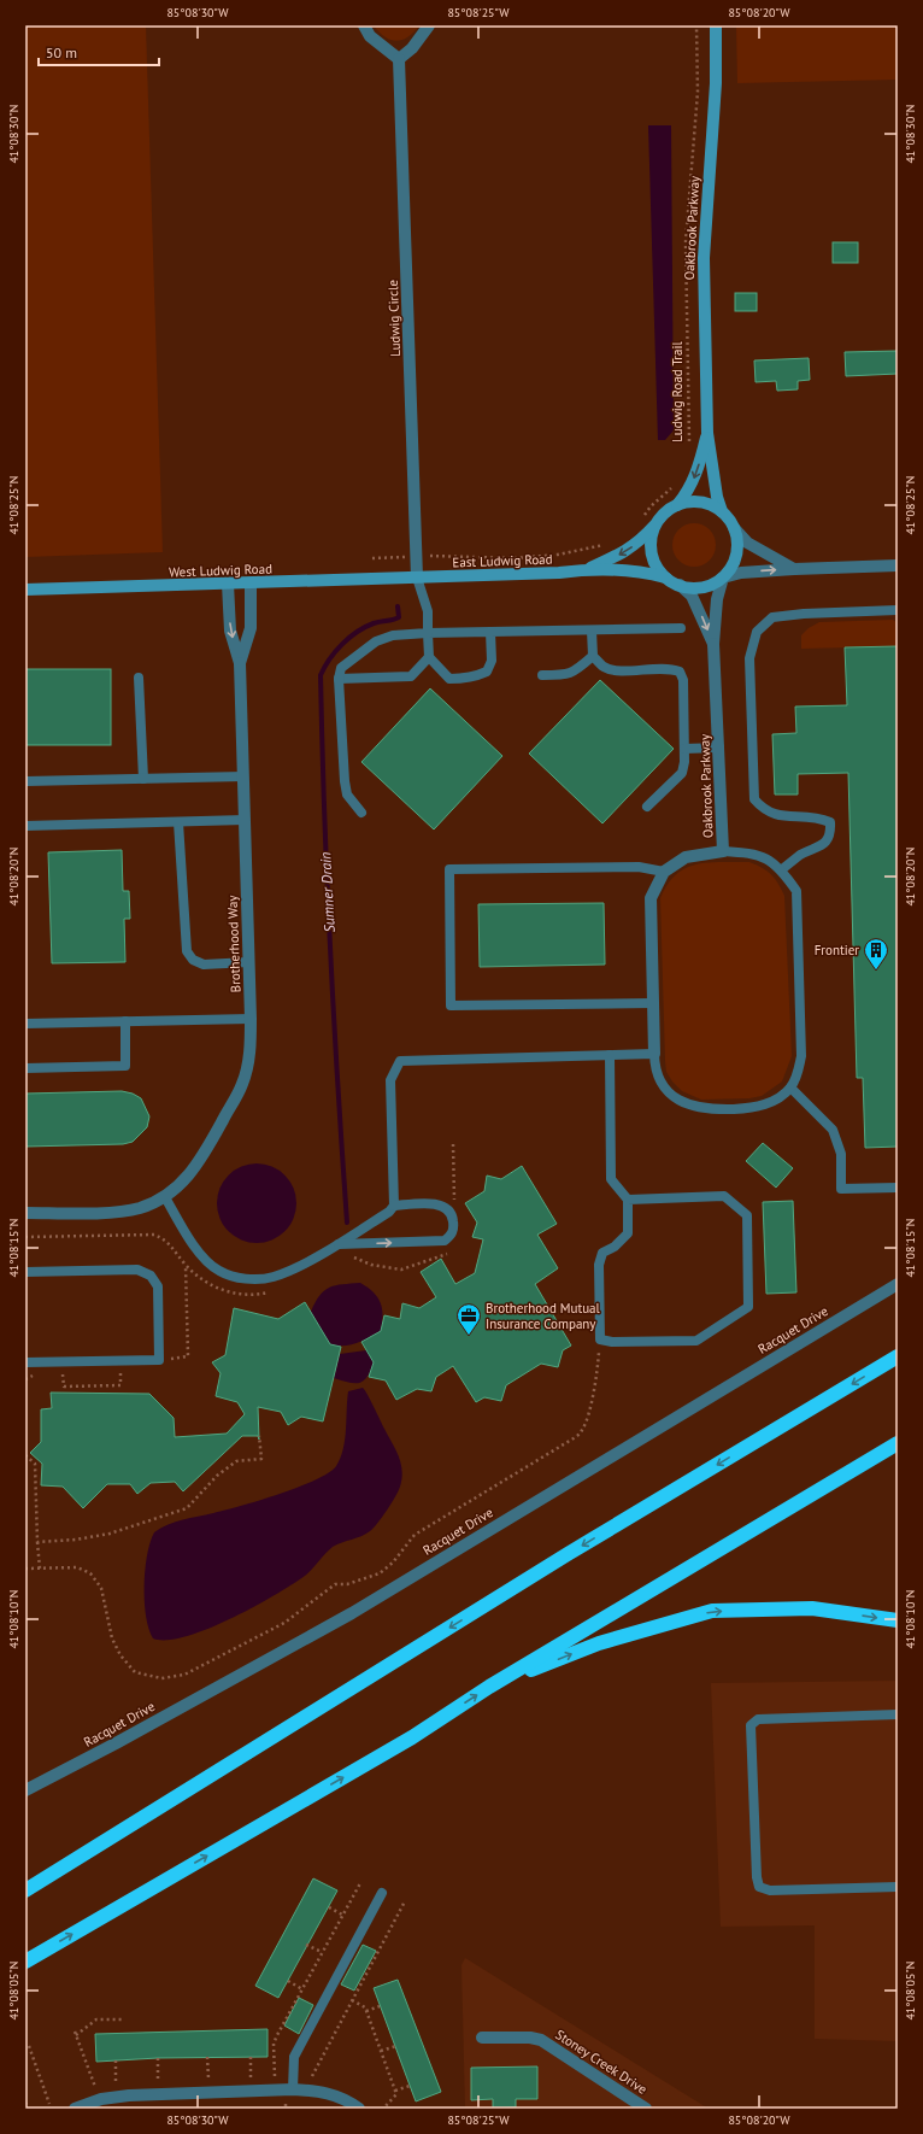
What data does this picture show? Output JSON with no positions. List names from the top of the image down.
{
  "streets": {
    "main road": ["Oakbrook Parkway", "East Ludwig Road", "West Ludwig Road"],
    "street": [
      "Ludwig Circle",
      "Brotherhood Way",
      "Racquet Drive",
      "Stoney Creek Drive"
    ],
    "path": ["Ludwig Road Trail"]
  },
  "crossings": [
    ["Oakbrook Parkway", "East Ludwig Road"],
    ["Ludwig Circle", "East Ludwig Road"],
    ["Ludwig Circle", "West Ludwig Road"],
    ["East Ludwig Road", "West Ludwig Road"],
    ["West Ludwig Road", "Brotherhood Way"]
  ],
  "water": ["Sumner Drain"],
  "places": {
    "building": ["Frontier"],
    "office": ["Brotherhood Mutual Insurance Company"]
  },
  "scale_bar": "50 m",
  "coordinates": [
    "85°08'30\"W",
    "85°08'25\"W",
    "85°08'20\"W",
    "41°08'30\"N",
    "41°08'25\"N",
    "41°08'20\"N",
    "41°08'15\"N",
    "41°08'10\"N",
    "41°08'05\"N"
  ]
}
